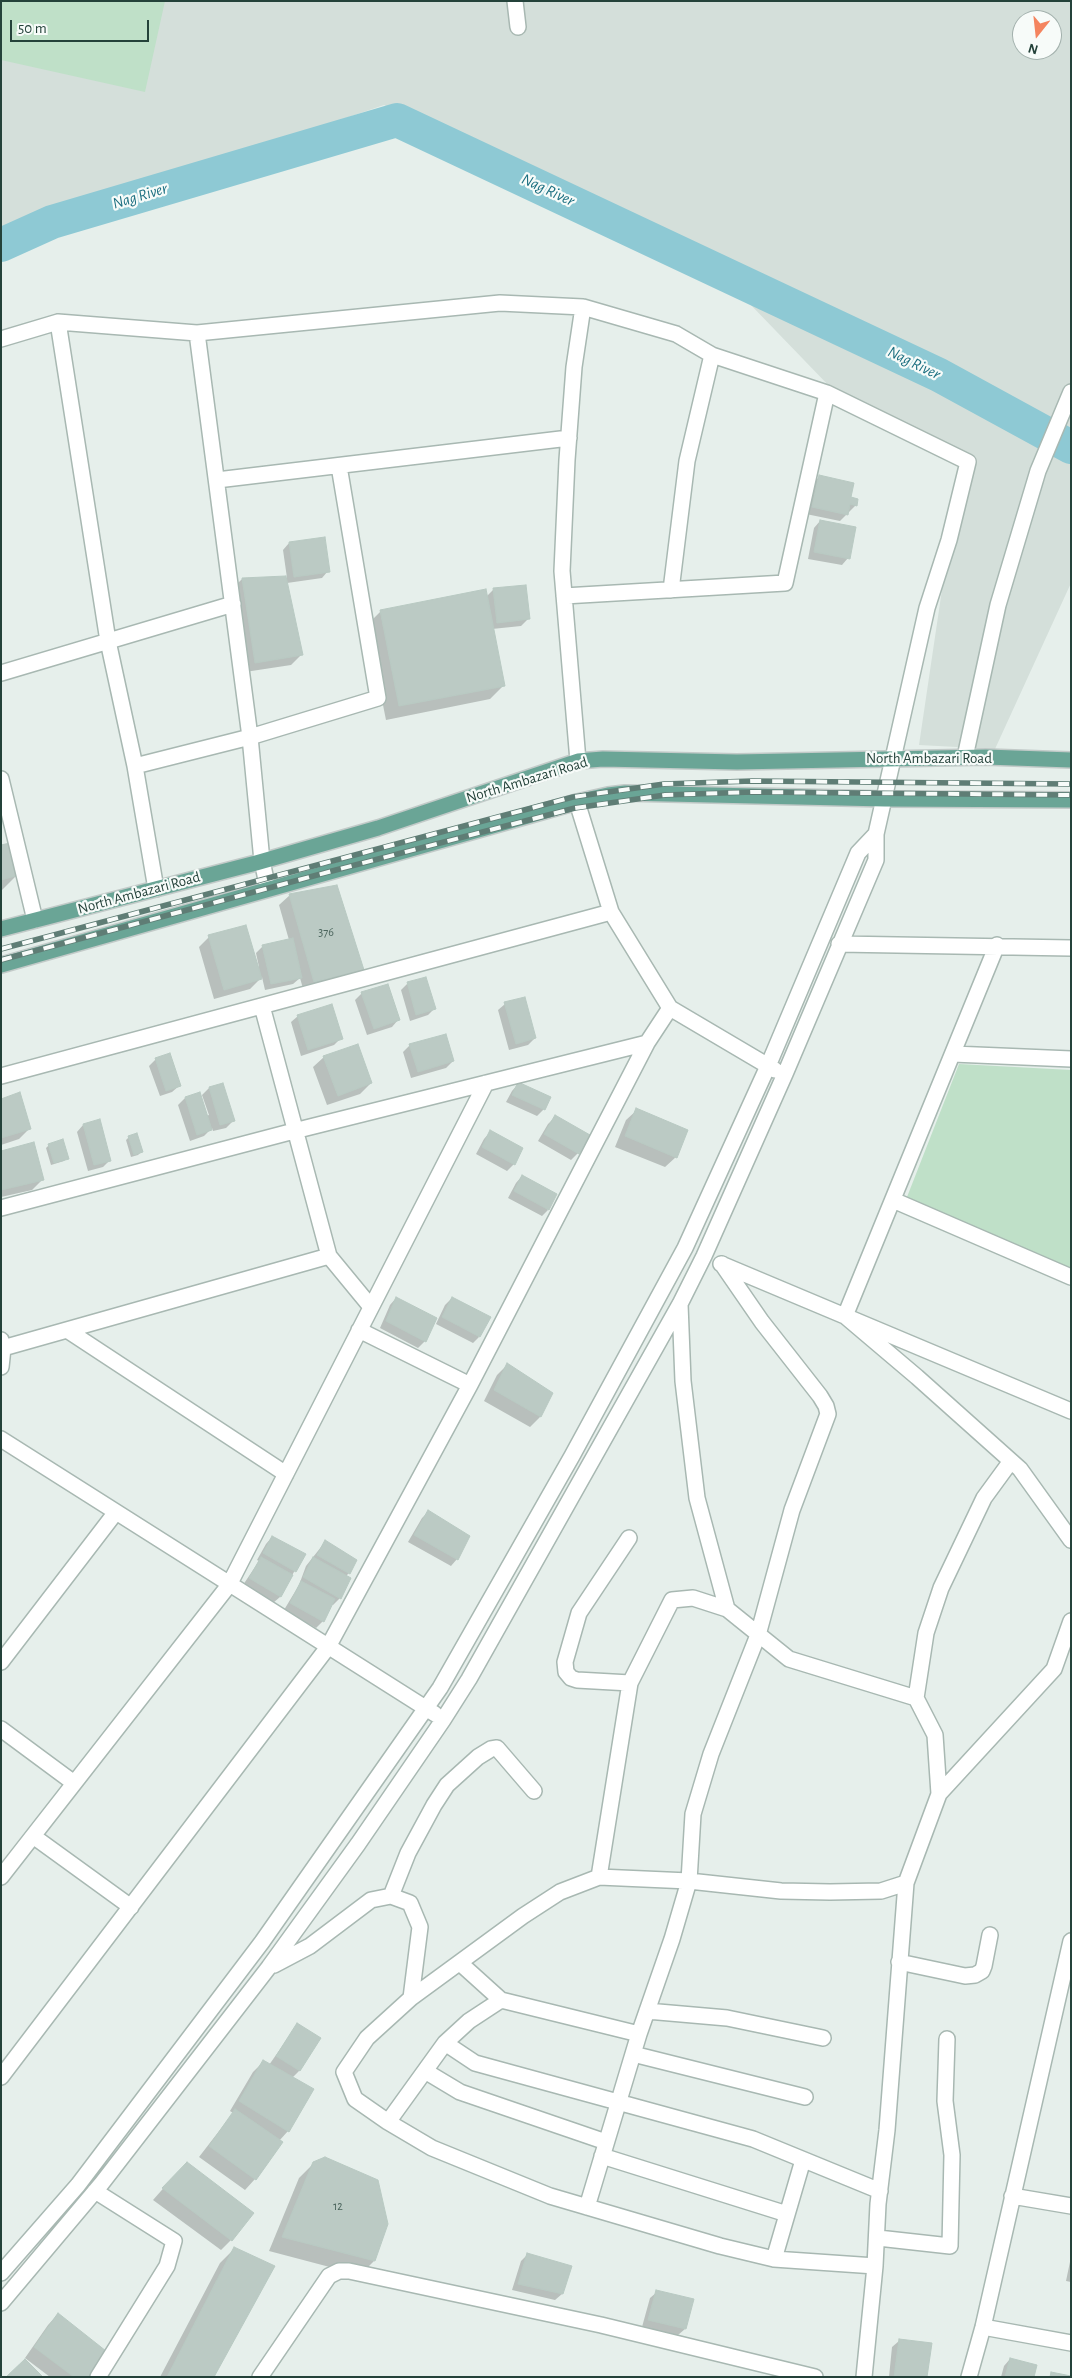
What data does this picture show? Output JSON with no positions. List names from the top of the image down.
{
  "streets": {
    "main road": ["North Ambazari Road"]
  },
  "water": ["Nag River"],
  "house_numbers": ["376", "12"],
  "scale_bar": "50 m",
  "north": "bottom"
}
